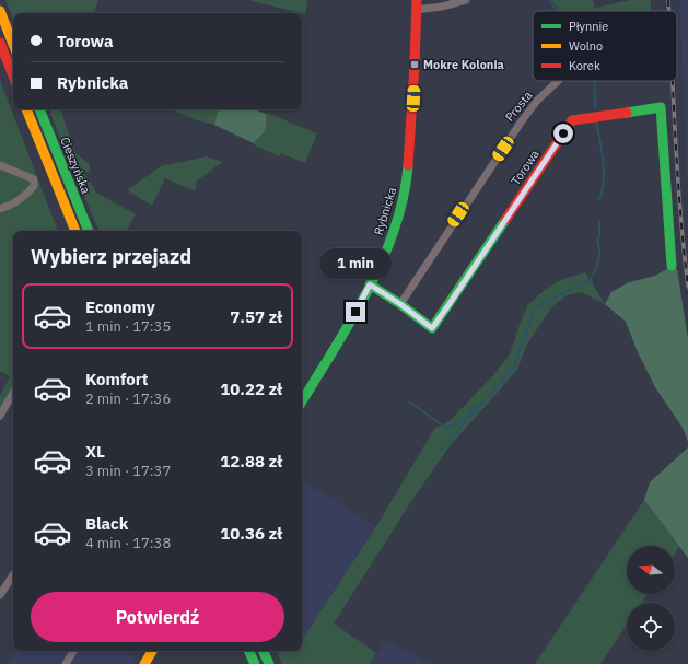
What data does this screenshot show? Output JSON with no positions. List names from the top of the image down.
{
  "streets": {
    "street": [
      "Prosta",
      "Cieszyńska",
      "Torowa",
      "Rybnicka"
    ]
  },
  "crossings": [
    ["Prosta", "Torowa"],
    ["Torowa", "Rybnicka"]
  ],
  "places": {
    "transit": ["Mokre Kolonia"]
  },
  "legend": ["Płynnie", "Wolno", "Korek"],
  "north": "left",
  "page": {
    "banner": ["Torowa", "Rybnicka"],
    "heading": "Wybierz przejazd",
    "bubble": "1 min",
    "list": [
      {
        "name": "Economy",
        "note": "1 min · 17:35",
        "value": "7.57 zł"
      },
      {
        "name": "Komfort",
        "note": "2 min · 17:36",
        "value": "10.22 zł"
      },
      {
        "name": "XL",
        "note": "3 min · 17:37",
        "value": "12.88 zł"
      },
      {
        "name": "Black",
        "note": "4 min · 17:38",
        "value": "10.36 zł"
      }
    ],
    "buttons": "Potwierdź"
  }
}
